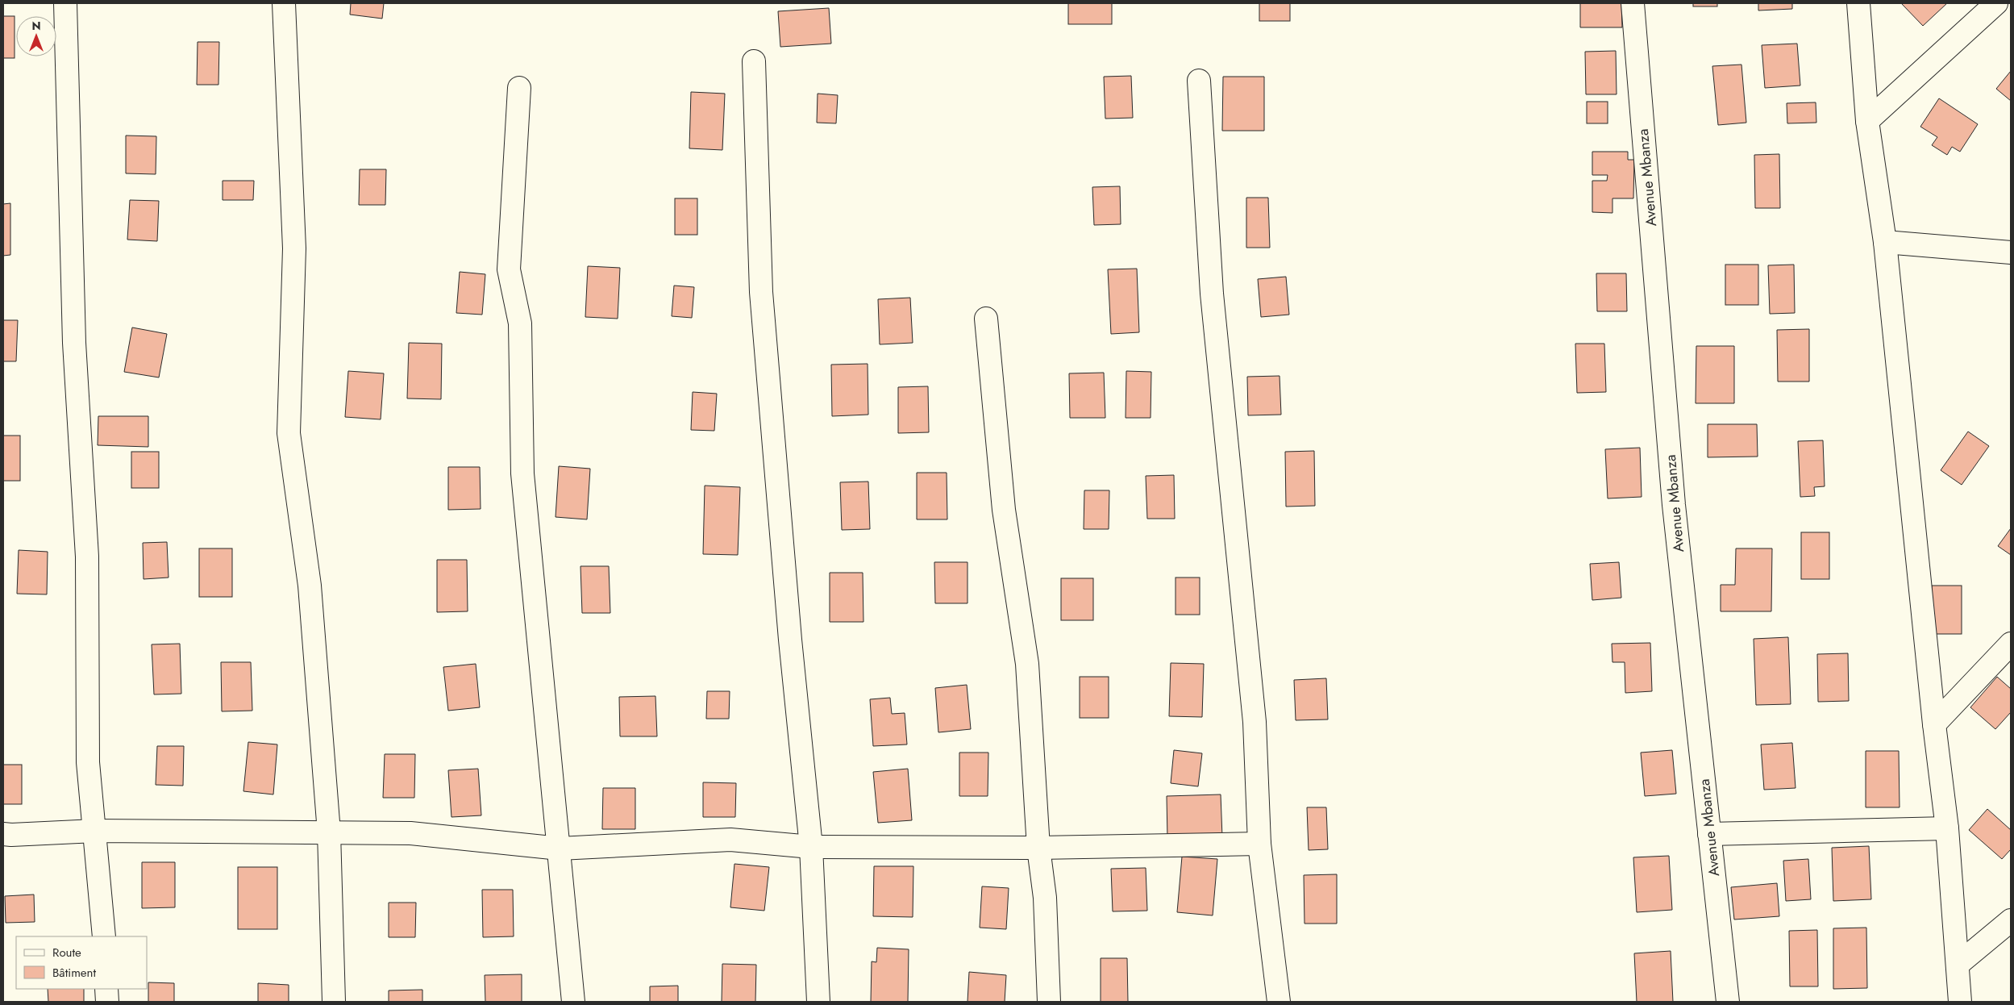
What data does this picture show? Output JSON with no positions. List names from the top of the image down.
{
  "streets": {
    "street": ["Avenue Mbanza"]
  },
  "legend": ["Route", "Bâtiment"],
  "north": "top"
}
